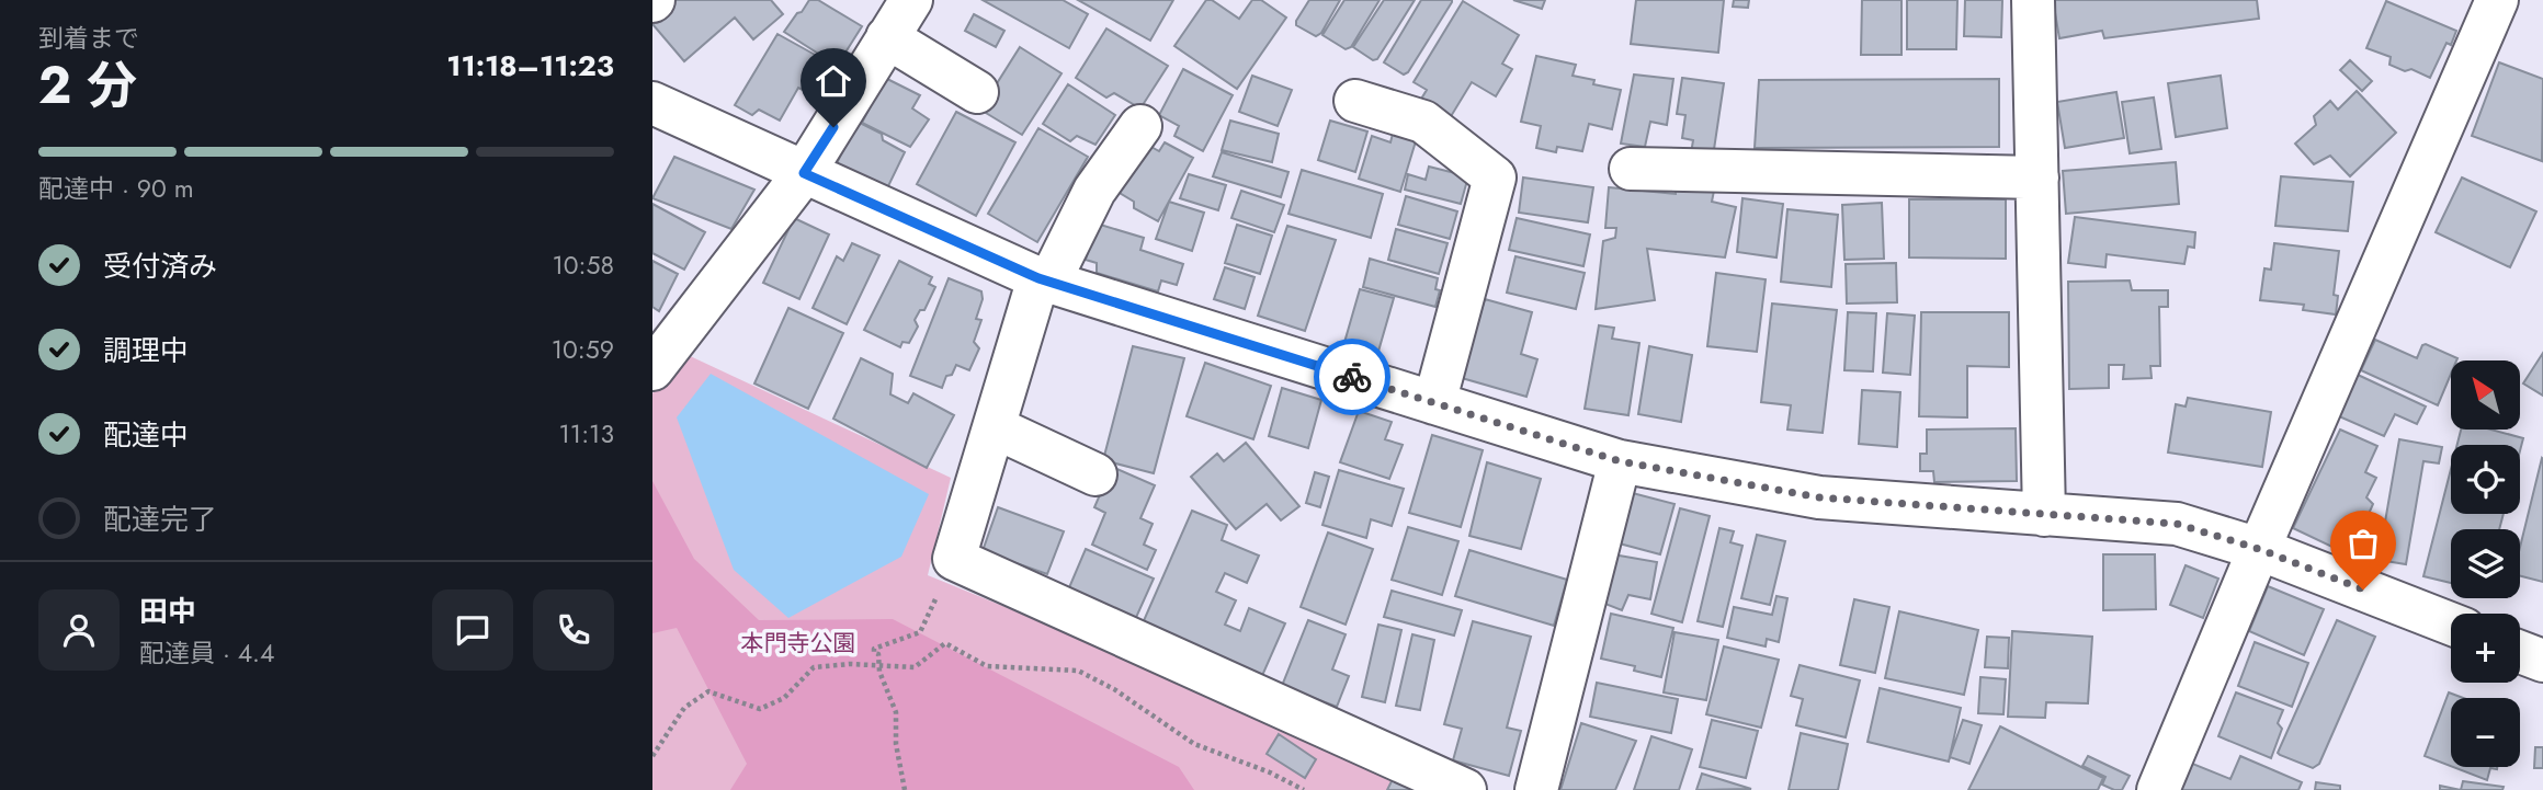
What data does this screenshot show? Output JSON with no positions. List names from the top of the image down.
{
  "parks": ["本門寺公園"],
  "north": "top left",
  "page": {
    "heading": ["2 分", "到着まで", "11:18–11:23"],
    "panel": ["田中", "配達員 · 4.4"],
    "bar": "配達中 · 90 m",
    "list": [
      ["受付済み", "10:58"],
      ["調理中", "10:59"],
      ["配達中", "11:13"],
      "配達完了"
    ],
    "map_buttons": ["+", "−"]
  }
}
